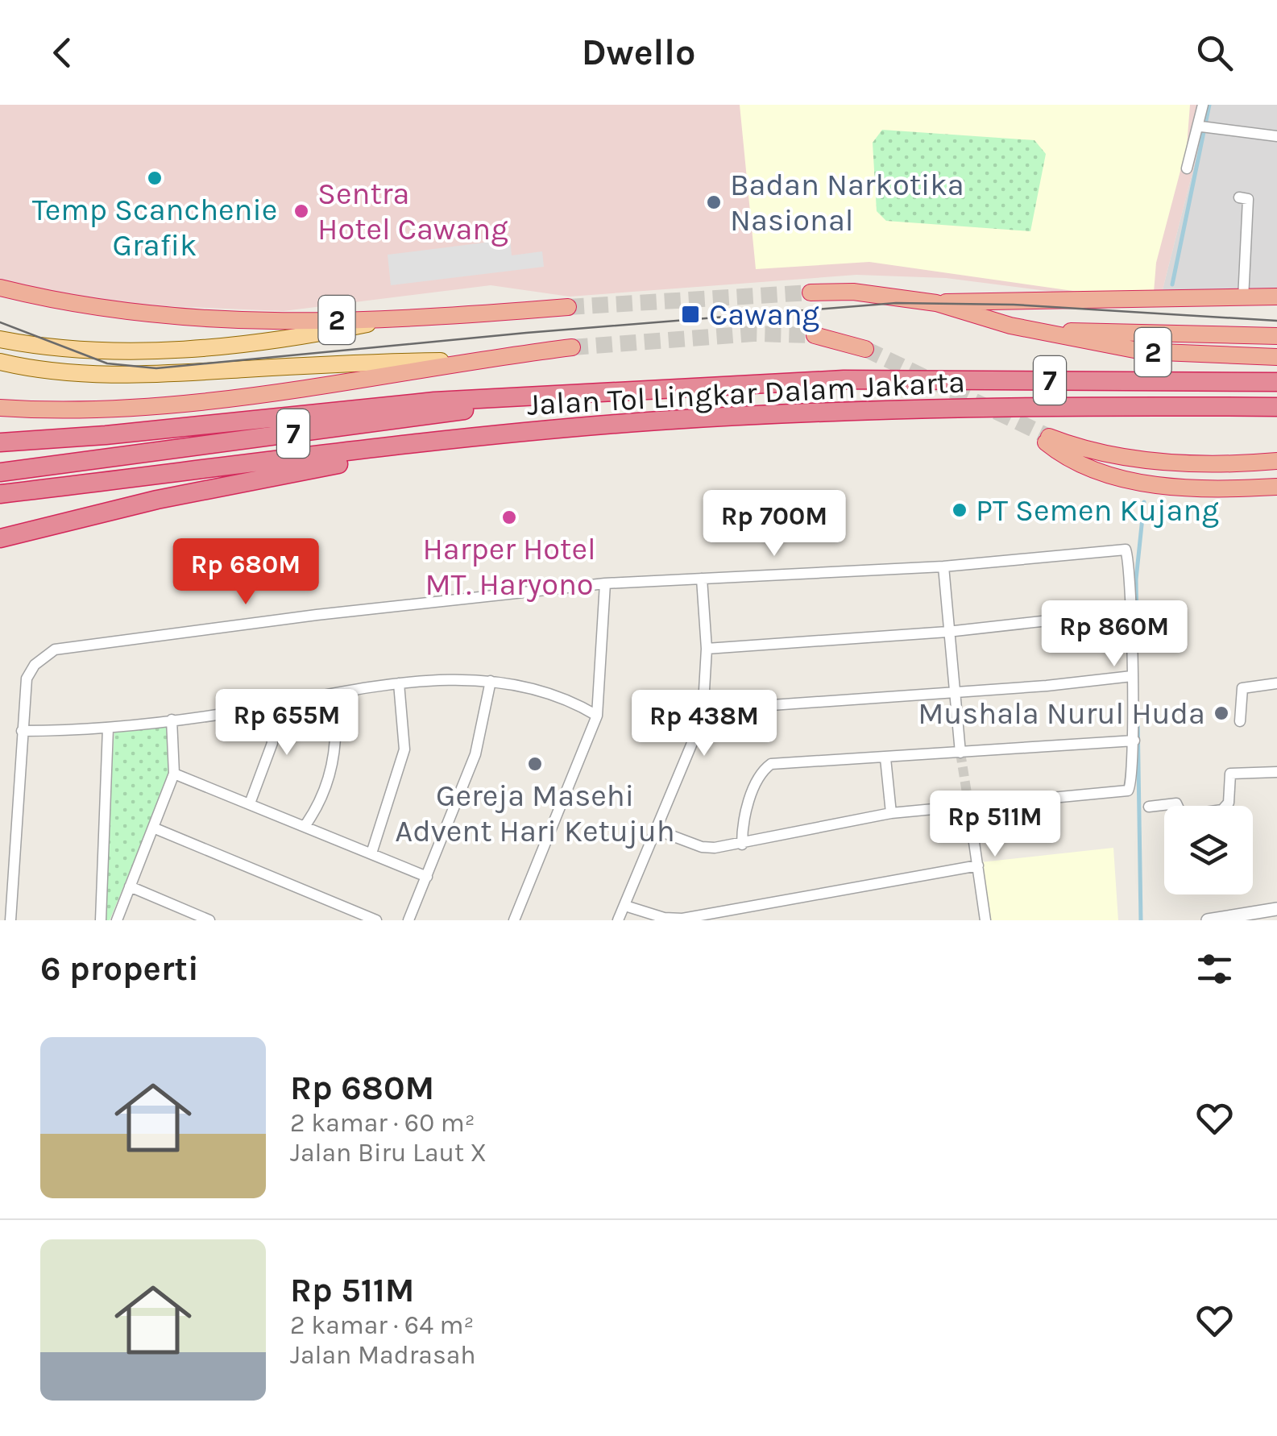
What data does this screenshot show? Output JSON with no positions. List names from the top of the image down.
{
  "streets": {
    "highway": ["2", "7", "Jalan Tol Lingkar Dalam Jakarta"]
  },
  "crossings": [
    ["7", "Jalan Tol Lingkar Dalam Jakarta"]
  ],
  "places": {
    "other": [
      "Temp Scanchenie Grafik",
      "Badan Narkotika Nasional",
      "Sentra Hotel Cawang",
      "PT Semen Kujang",
      "Harper Hotel MT. Haryono",
      "Mushala Nurul Huda",
      "Gereja Masehi Advent Hari Ketujuh"
    ],
    "transit": ["Cawang"]
  },
  "page": {
    "header": "Dwello",
    "price": [
      "Rp 700M",
      "Rp 680M",
      "Rp 860M",
      "Rp 655M",
      "Rp 438M",
      "Rp 511M"
    ],
    "heading": "6 properti",
    "list": [
      {
        "name": "Rp 680M",
        "note": "2 kamar · 60 m² · Jalan Biru Laut X"
      },
      {
        "name": "Rp 511M",
        "note": "2 kamar · 64 m² · Jalan Madrasah"
      }
    ]
  }
}
